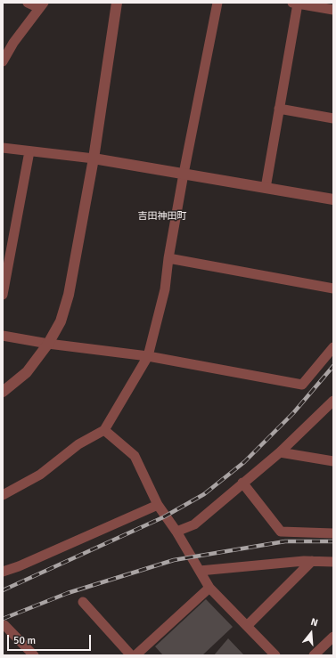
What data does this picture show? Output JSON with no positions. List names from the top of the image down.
{
  "districts": ["吉田神田町"],
  "scale_bar": "50 m",
  "north": "top"
}
